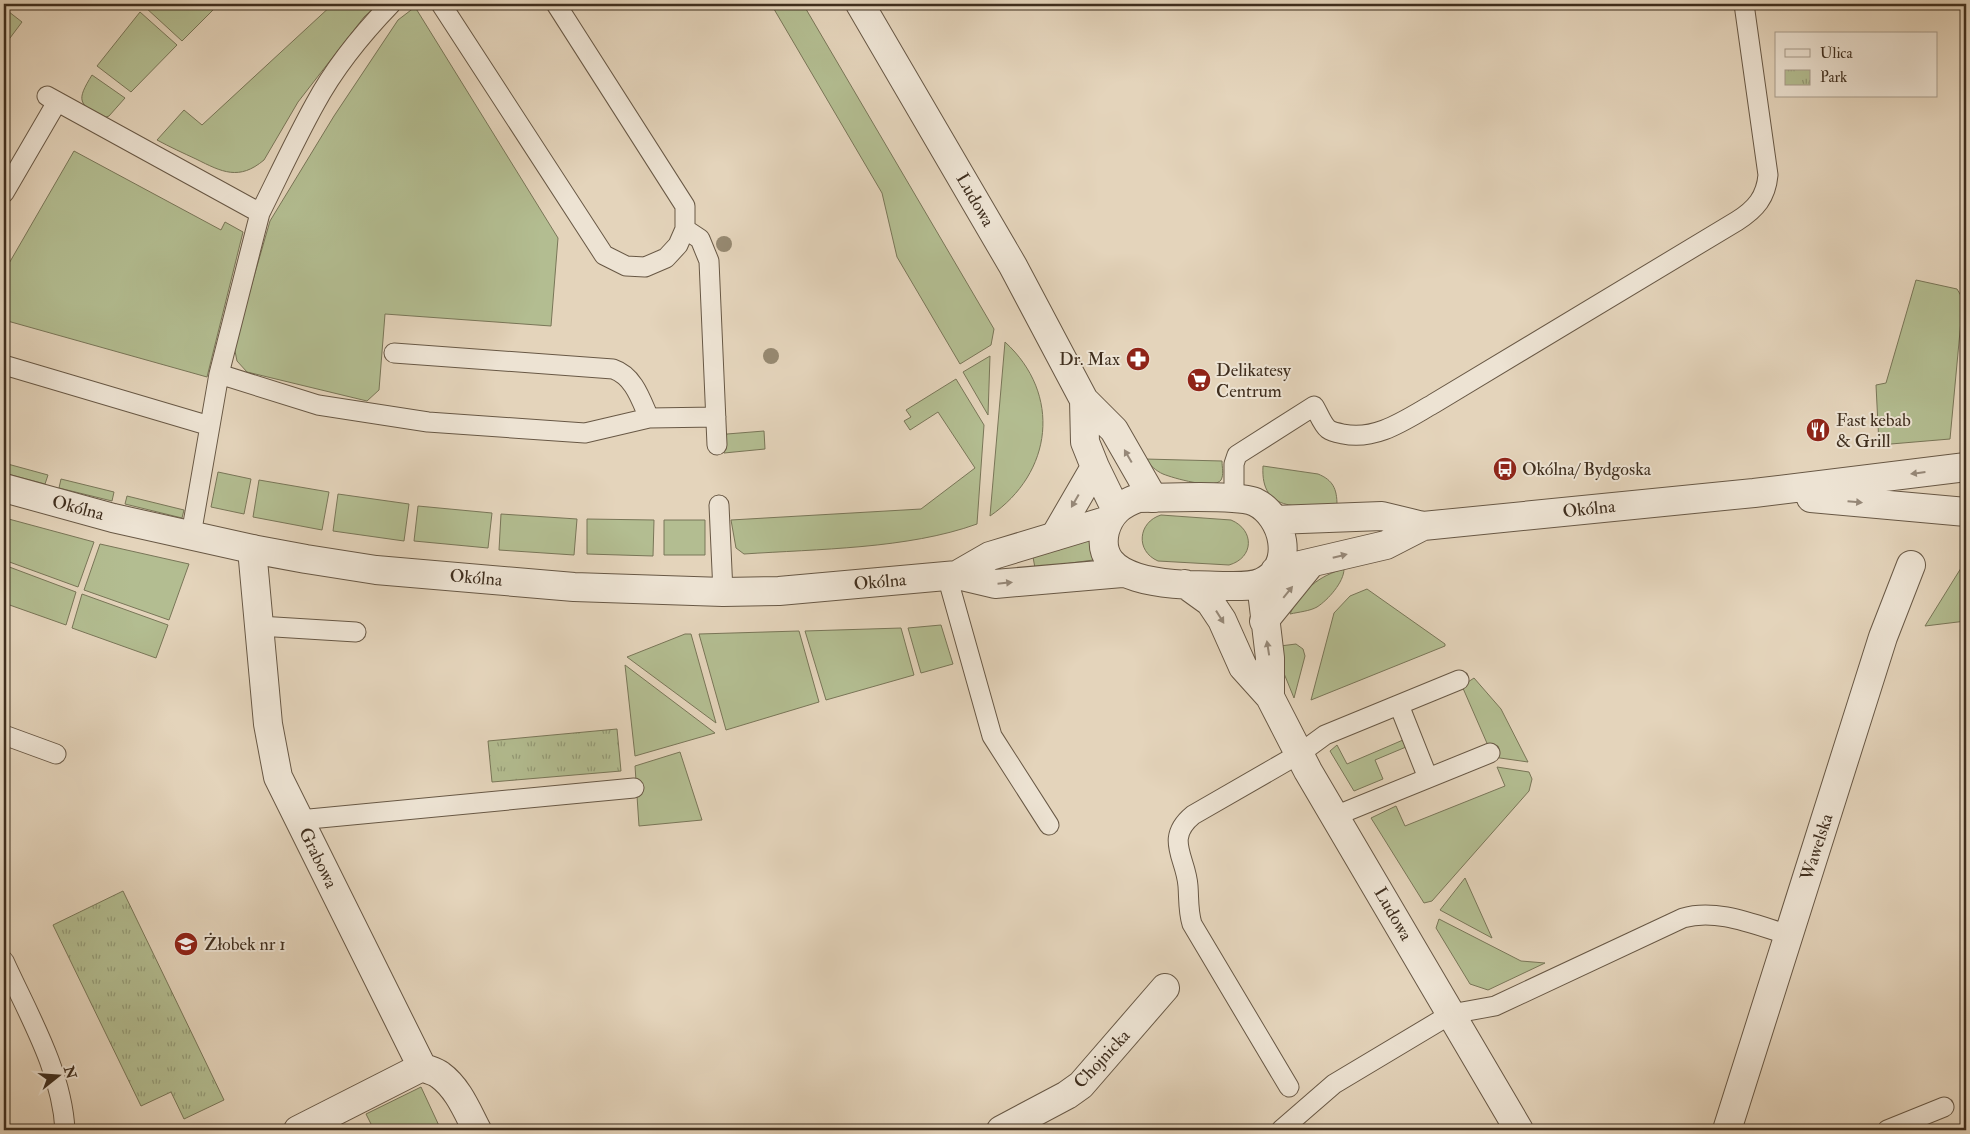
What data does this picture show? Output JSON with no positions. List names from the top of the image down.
{
  "streets": {
    "street": [
      "Ludowa",
      "Okólna",
      "Wawelska",
      "Grabowa",
      "Chojnicka"
    ]
  },
  "crossings": [
    ["Ludowa", "Okólna"],
    ["Okólna", "Grabowa"]
  ],
  "places": {
    "pharmacy": ["Dr. Max"],
    "supermarket": ["Delikatesy Centrum"],
    "restaurant": ["Fast kebab & Grill"],
    "bus stop": ["Okólna/ Bydgoska"],
    "school or university": ["Żłobek nr 1"]
  },
  "legend": ["Ulica", "Park"],
  "north": "right"
}
